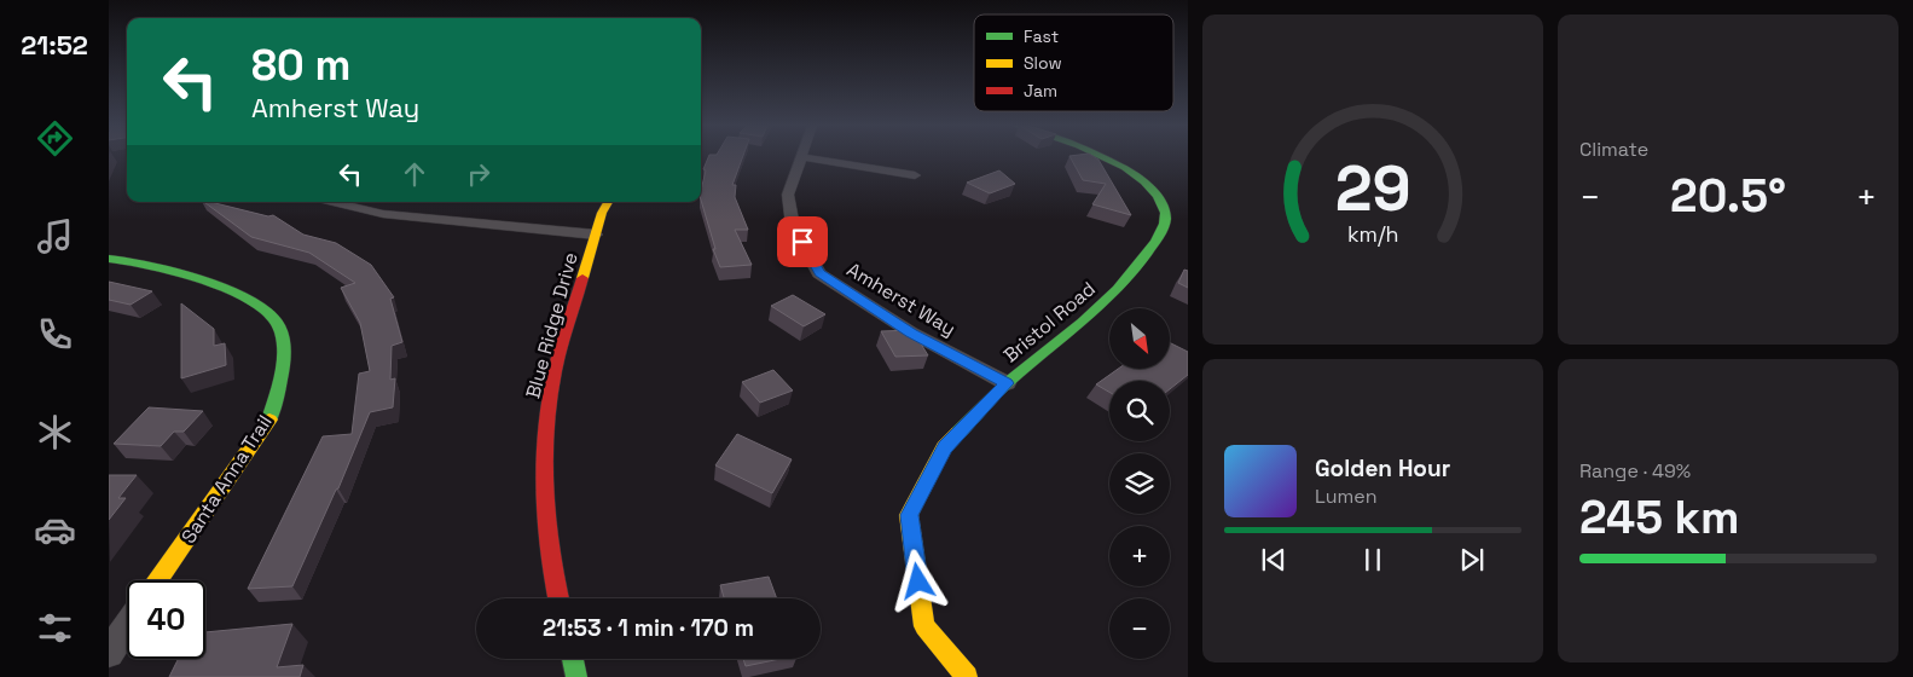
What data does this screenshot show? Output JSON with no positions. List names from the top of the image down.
{
  "streets": {
    "street": [
      "Amherst Way",
      "Bristol Road",
      "Blue Ridge Drive",
      "Santa Anna Trail"
    ]
  },
  "crossings": [
    ["Amherst Way", "Bristol Road"]
  ],
  "legend": ["Fast", "Slow", "Jam"],
  "north": "bottom right",
  "page": {
    "tabs": "21:52",
    "tile": [
      "Climate",
      ["Range · 49%", "245 km"]
    ],
    "turn": ["80 m", "Amherst Way"],
    "heat": ["−", "20.5°", "+"],
    "map_buttons": ["+", "−"],
    "song": ["Golden Hour", "Lumen"],
    "limit": "40",
    "trip": "21:53 · 1 min · 170 m",
    "gauge": ["29", "km/h"]
  }
}
